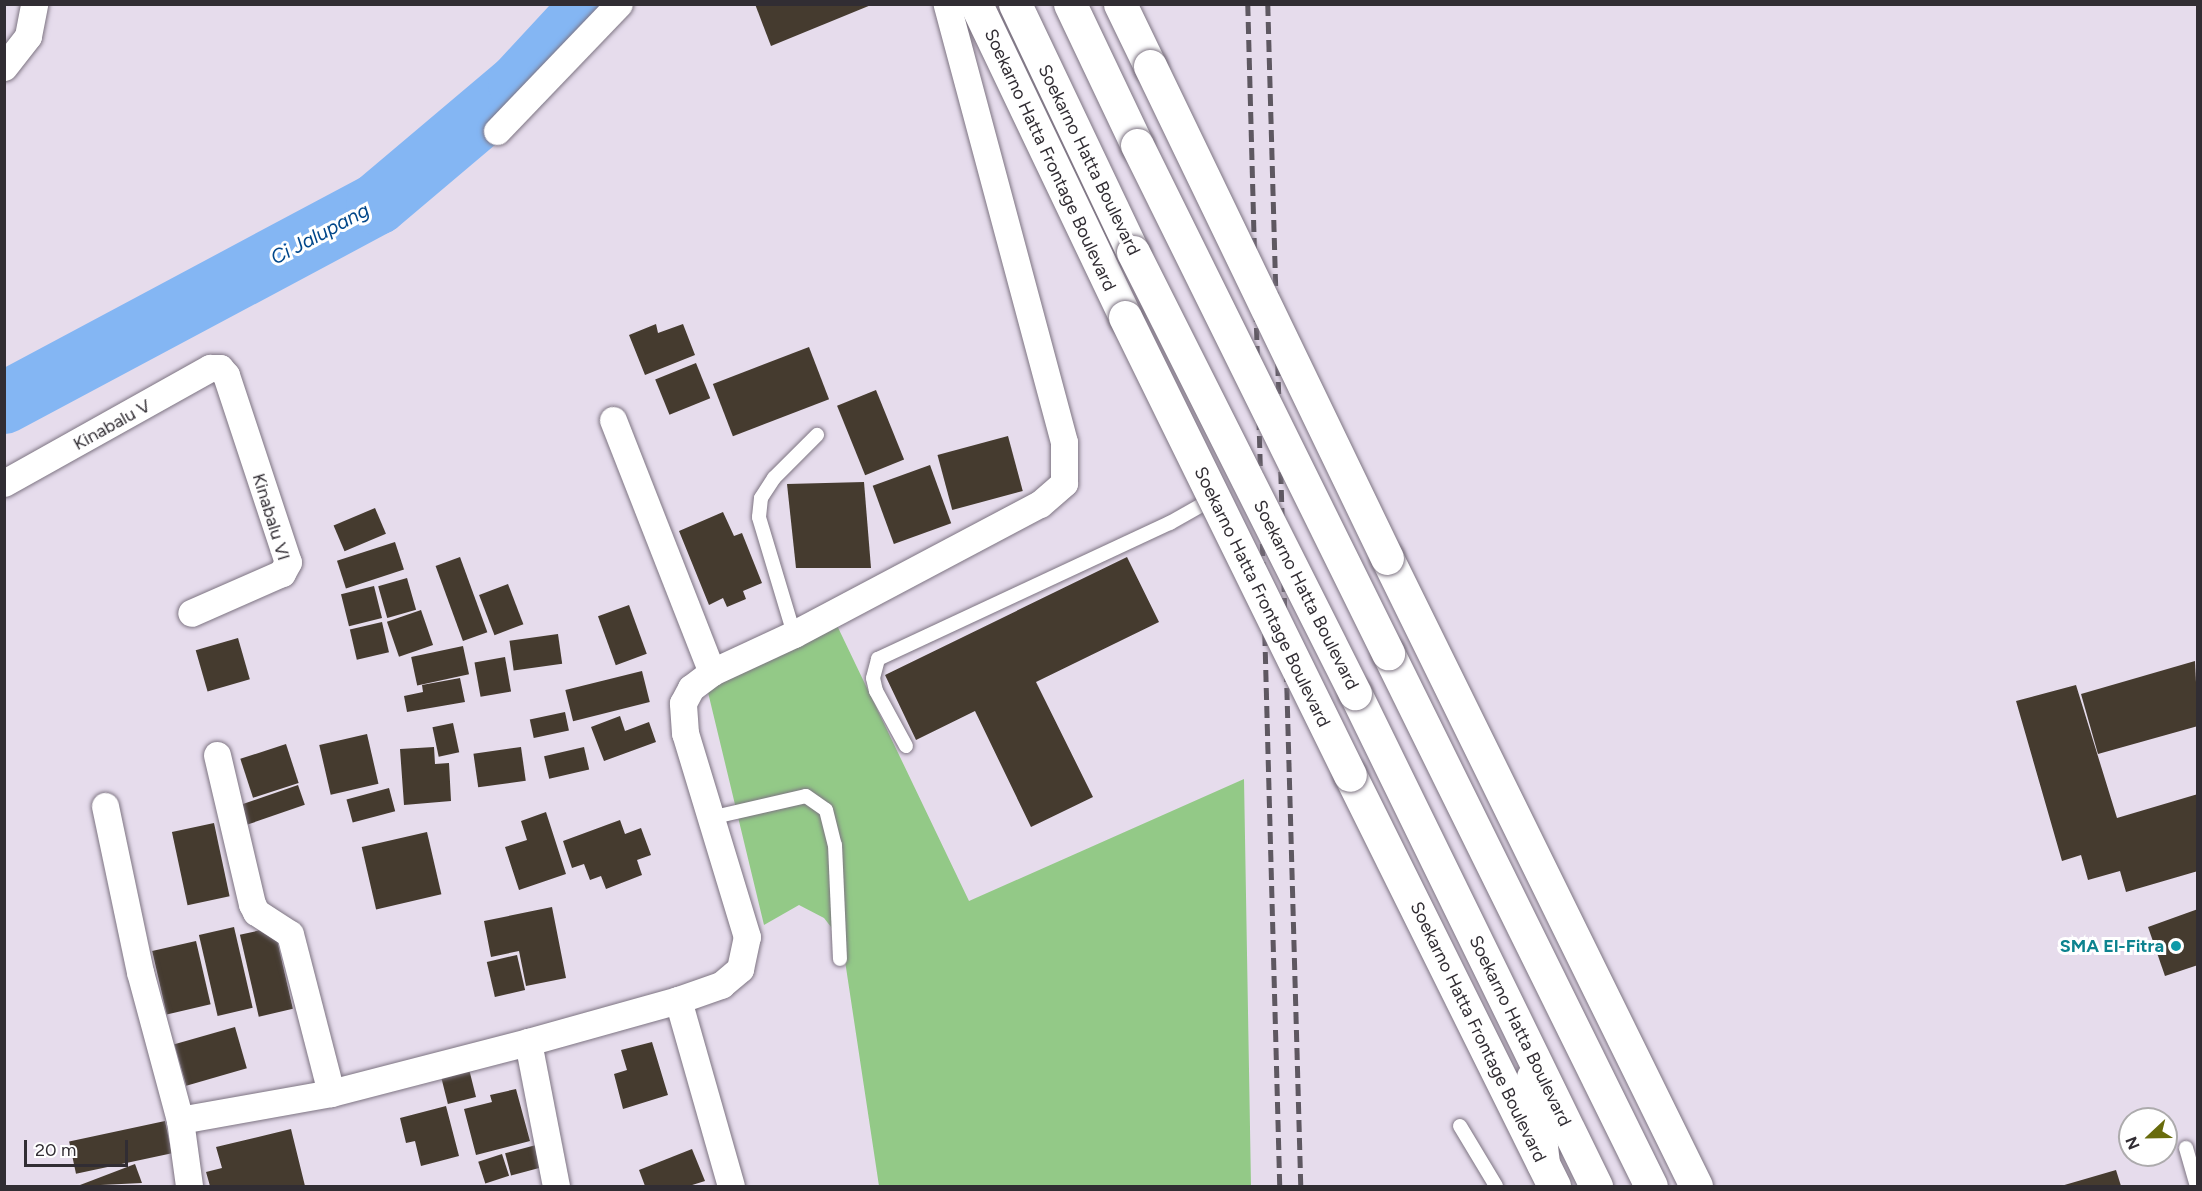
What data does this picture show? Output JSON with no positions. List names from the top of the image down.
{
  "streets": {
    "main road": ["Soekarno Hatta Frontage Boulevard", "Soekarno Hatta Boulevard"],
    "street": ["Kinabalu V", "Kinabalu VI"]
  },
  "crossings": [
    ["Kinabalu V", "Kinabalu VI"]
  ],
  "water": ["Ci Jalupang"],
  "places": ["SMA El-Fitra"],
  "scale_bar": "20 m",
  "north": "left"
}
